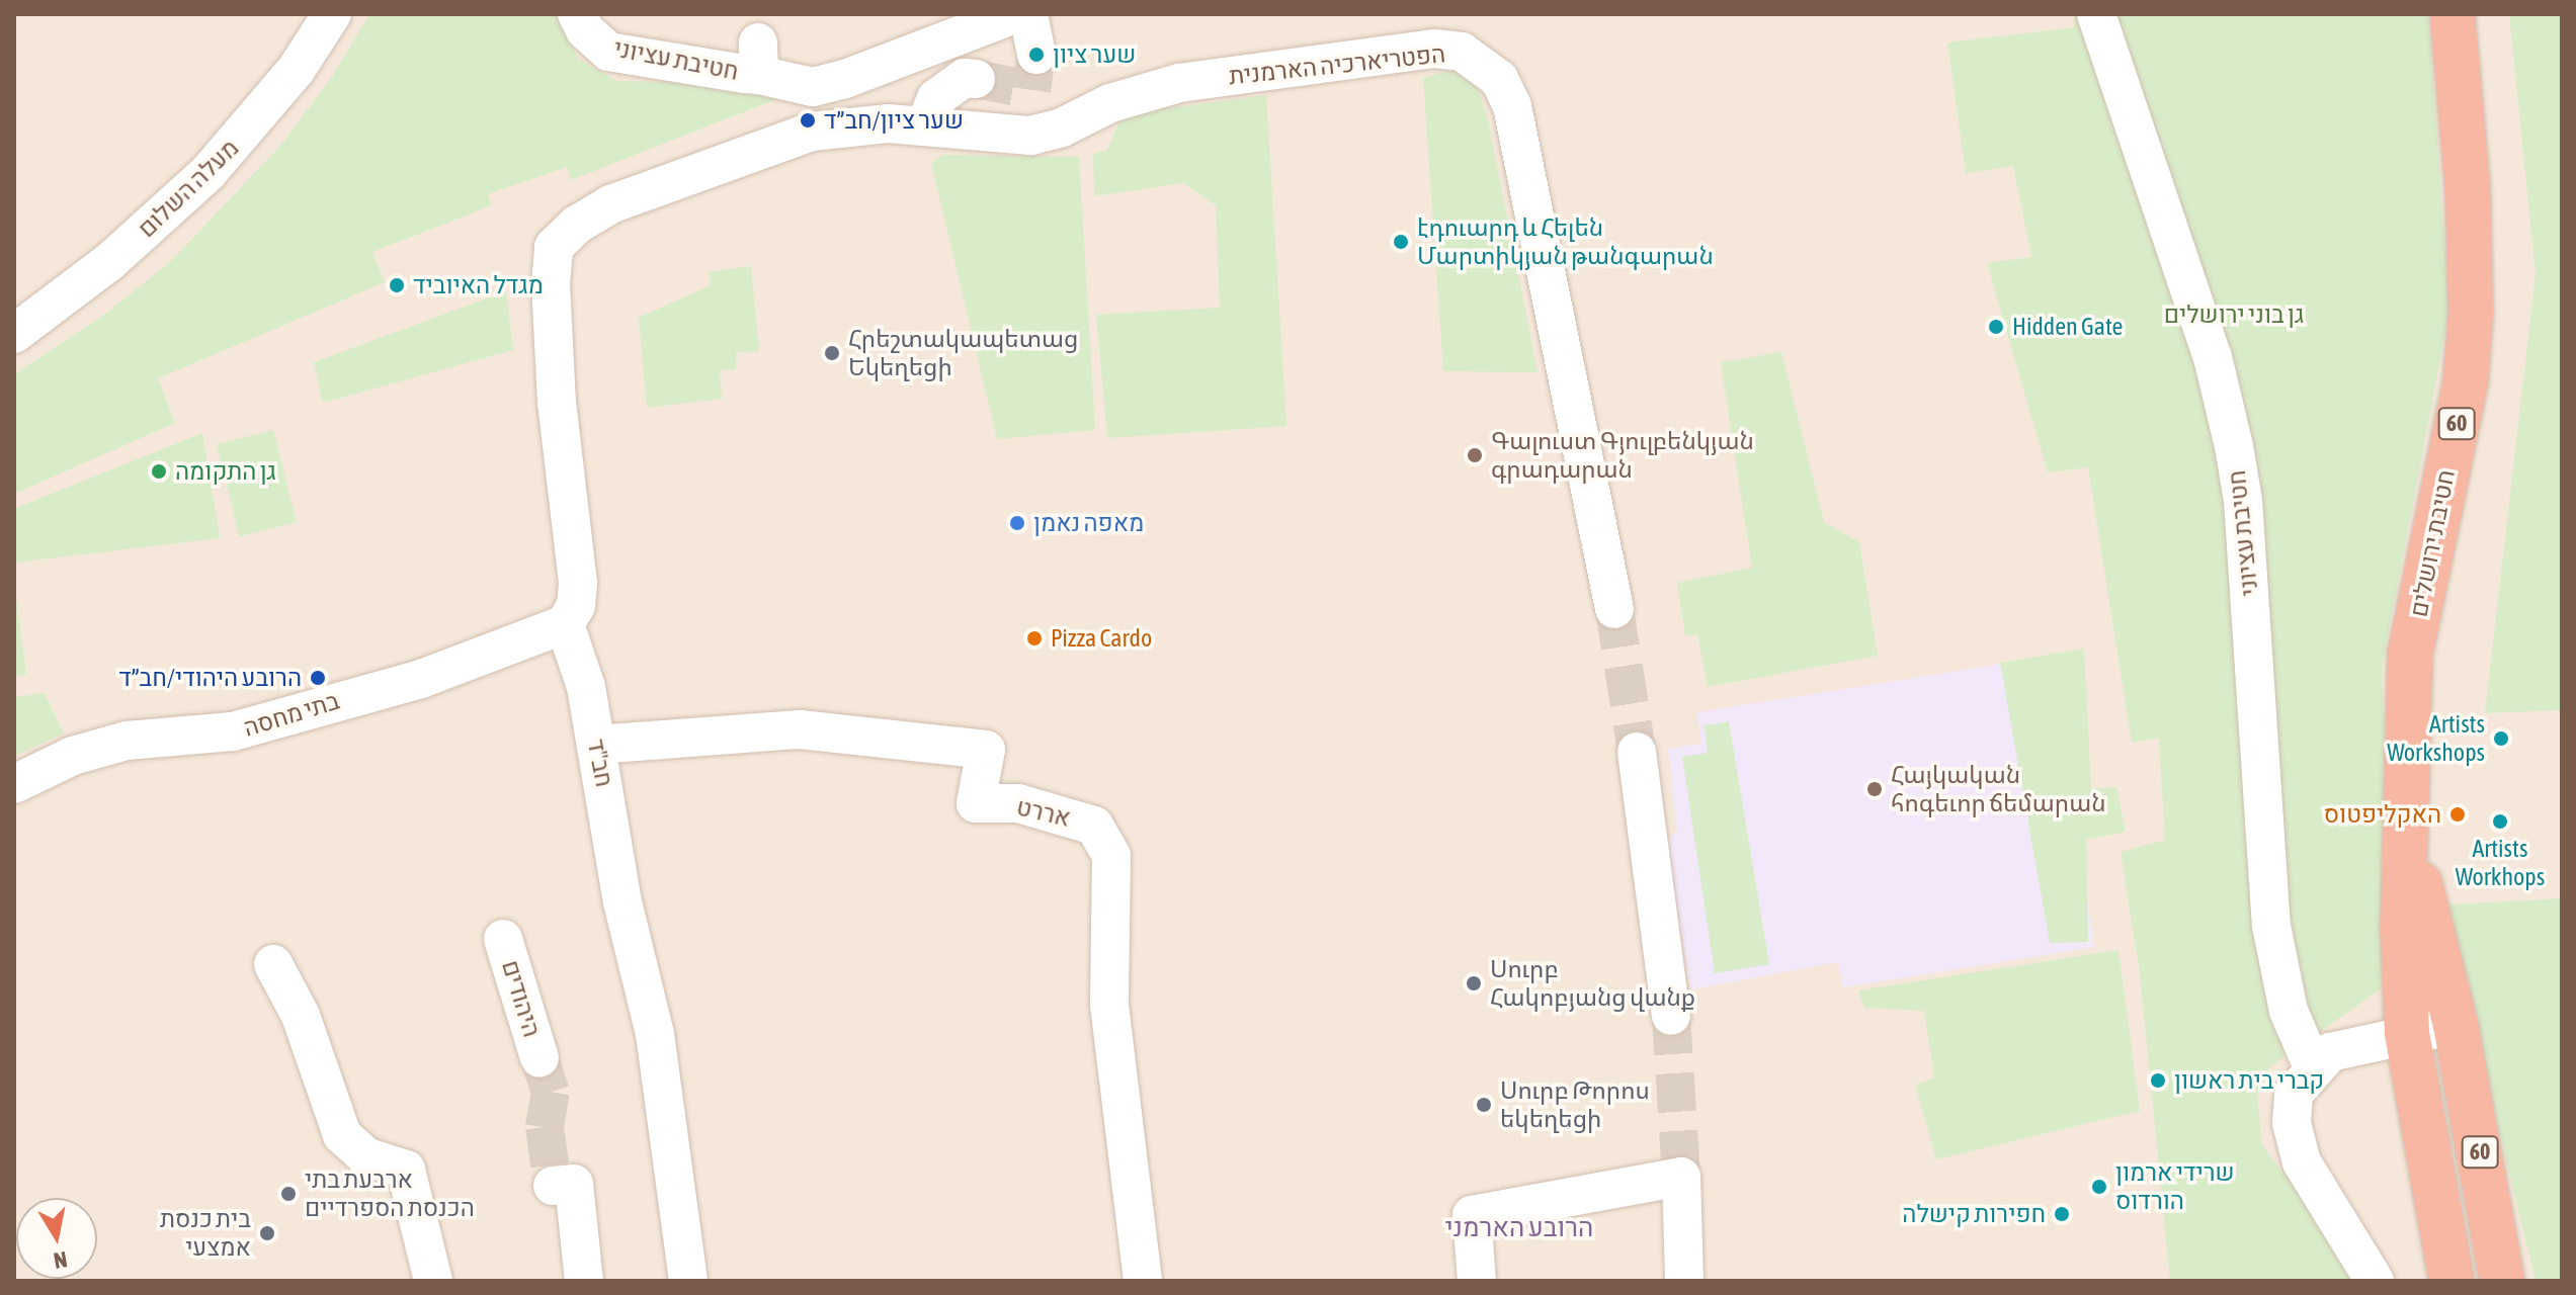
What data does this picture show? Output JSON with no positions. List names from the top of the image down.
{
  "streets": {
    "highway": ["60", "חטיבת ירושלים"],
    "street": [
      "חטיבת עציוני",
      "הפטריארכיה הארמנית",
      "מעלה השלום",
      "בתי מחסה",
      "חב\"ד",
      "אררט",
      "היהודים"
    ]
  },
  "crossings": [
    ["בתי מחסה", "חב\"ד"],
    ["חב\"ד", "אררט"]
  ],
  "districts": ["הרובע הארמני"],
  "parks": ["גן בוני ירושלים"],
  "places": [
    "שער ציון",
    "שער ציון/חב״ד",
    "էդուարդ և Հելեն Մարտիկյան թանգարան",
    "מגדל האיוביד",
    "Hidden Gate",
    "Հրեշտակապետաց Եկեղեցի",
    "Գալուստ Գյուլբենկյան գրադարան",
    "גן התקומה",
    "מאפה נאמן",
    "Pizza Cardo",
    "הרובע היהודי/חב״ד",
    "Artists Workshops",
    "Հայկական հոգեւոր ճեմարան",
    "האקליפטוס",
    "Artists Workhops",
    "Սուրբ Հակոբյանց վանք",
    "קברי בית ראשון",
    "Սուրբ Թորոս եկեղեցի",
    "שרידי ארמון הורדוס",
    "ארבעת בתי הכנסת הספרדיים",
    "חפירות קישלה",
    "בית כנסת אמצעי"
  ],
  "north": "bottom"
}
